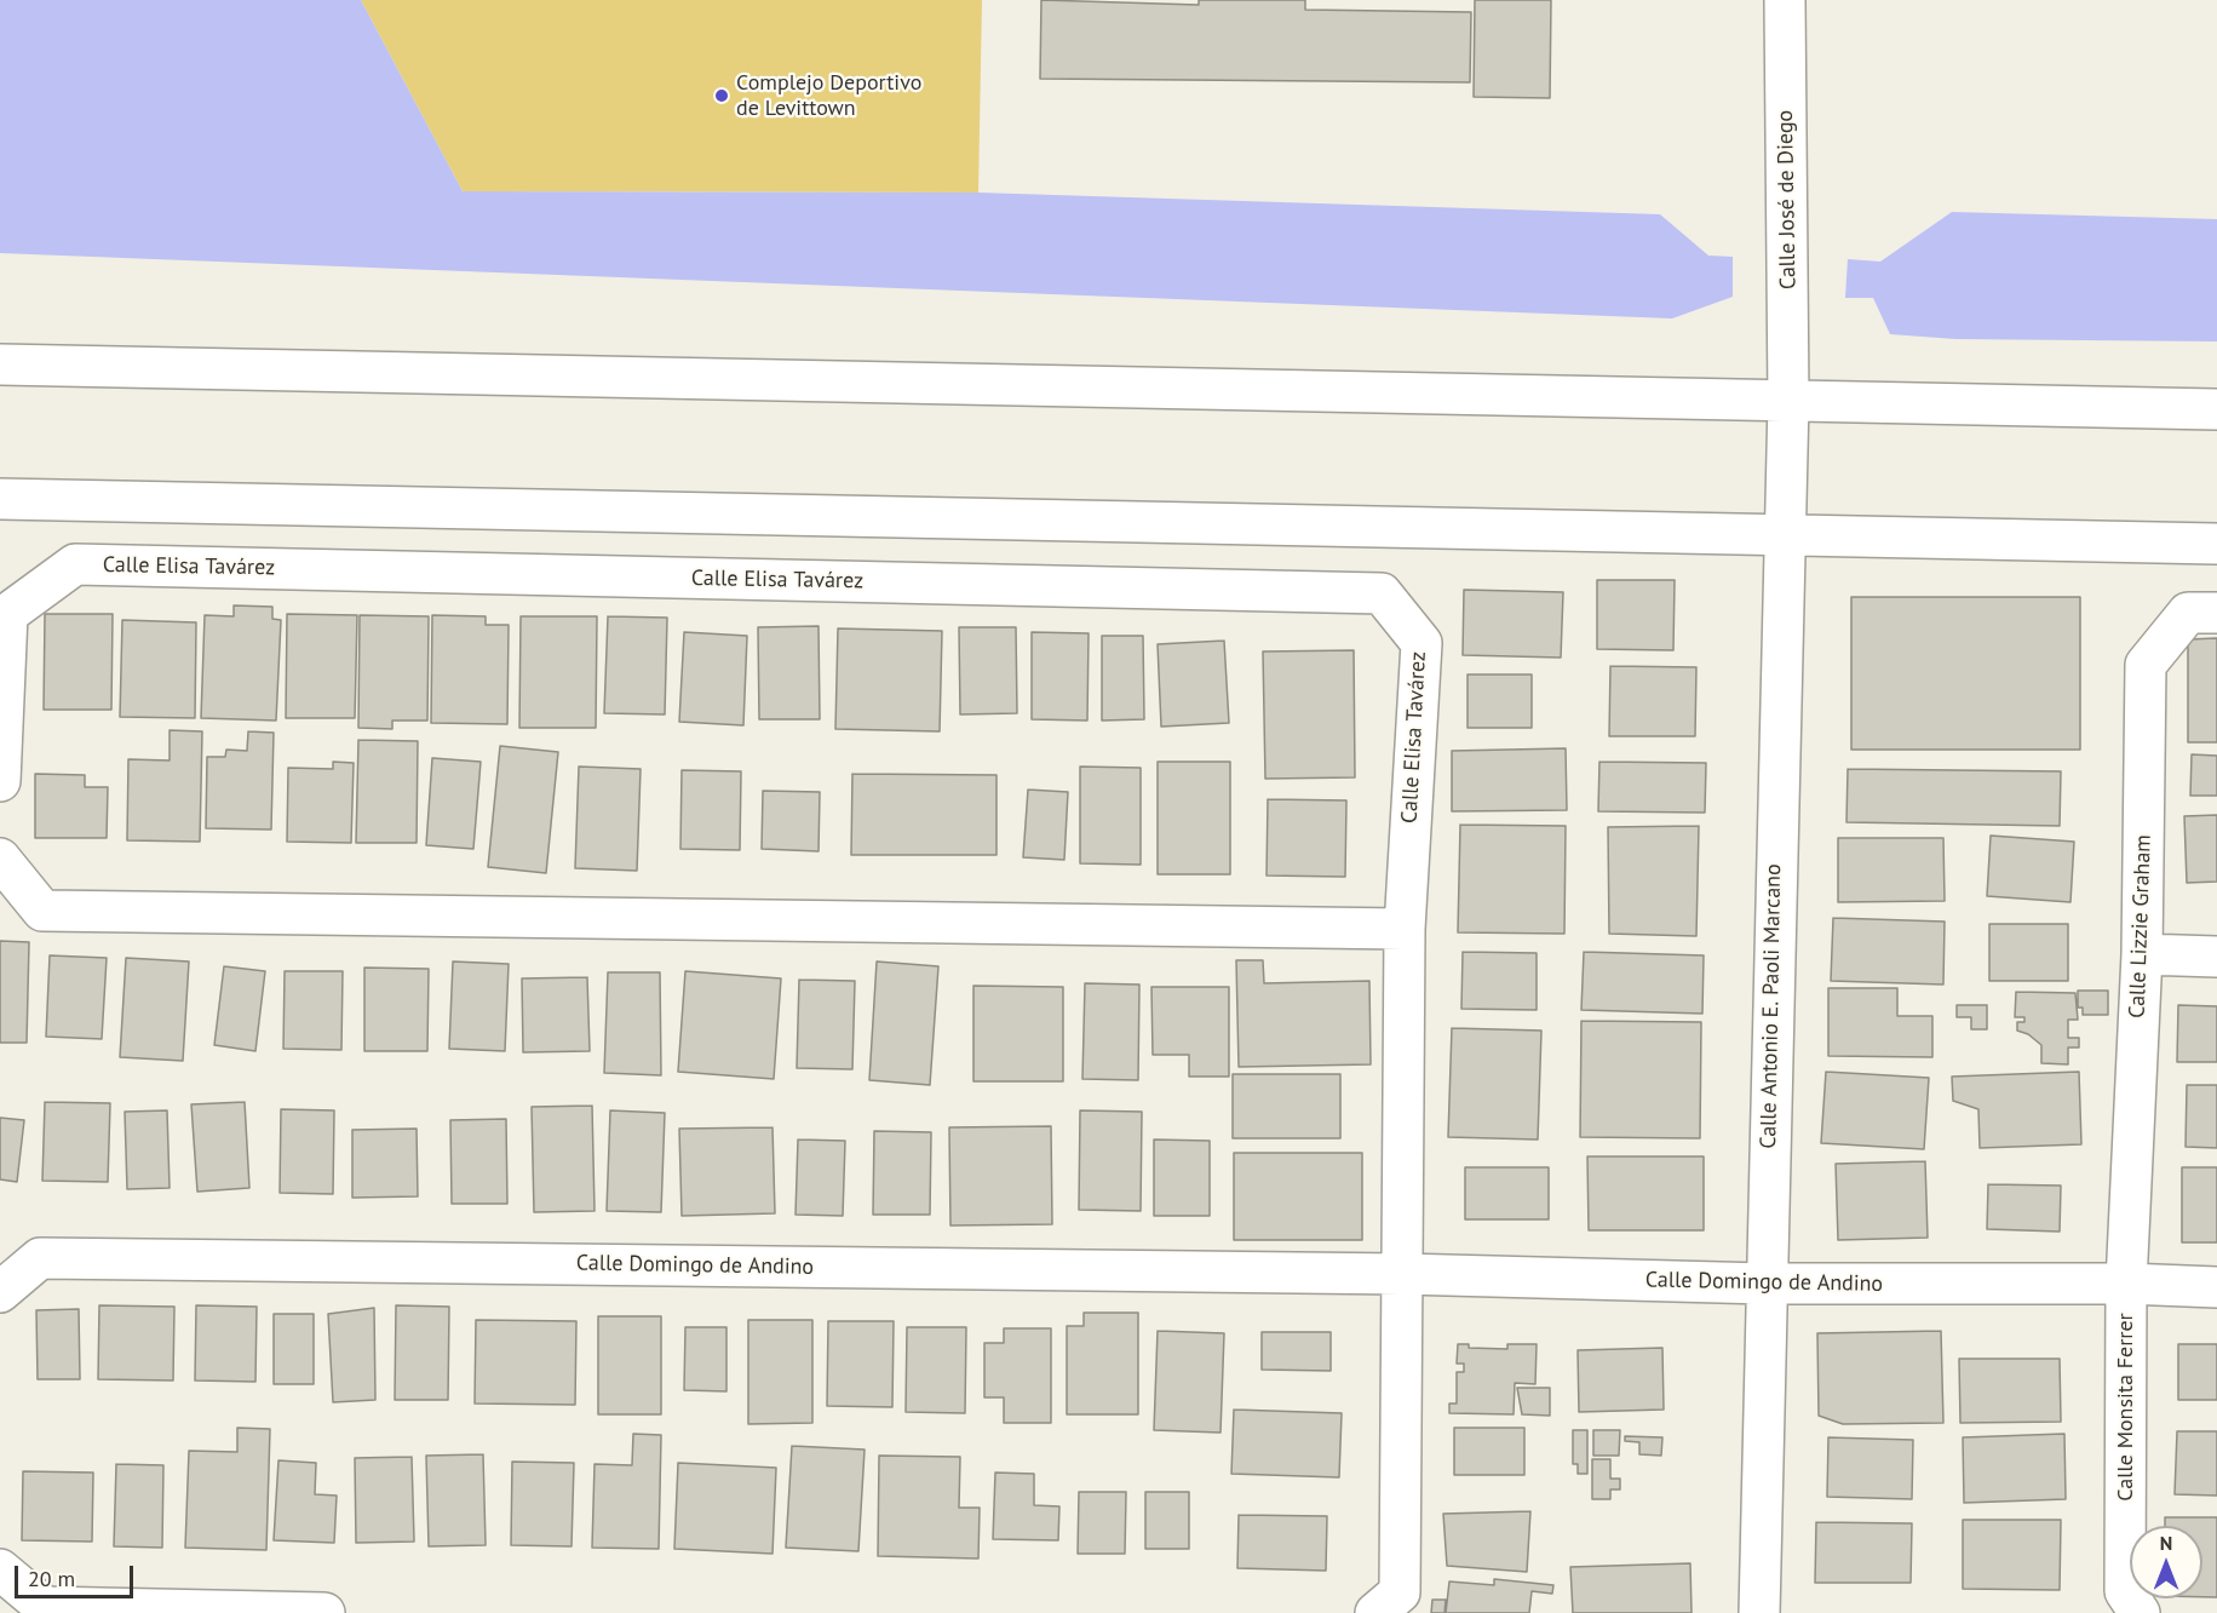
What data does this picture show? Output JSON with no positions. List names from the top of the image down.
{
  "streets": {
    "street": [
      "Calle José de Diego",
      "Calle Elisa Tavárez",
      "Calle Lizzie Graham",
      "Calle Antonio E. Paoli Marcano",
      "Calle Domingo de Andino",
      "Calle Monsita Ferrer"
    ]
  },
  "crossings": [
    ["Calle José de Diego", "Calle Antonio E. Paoli Marcano"],
    ["Calle Elisa Tavárez", "Calle Domingo de Andino"],
    ["Calle Lizzie Graham", "Calle Domingo de Andino"],
    ["Calle Lizzie Graham", "Calle Monsita Ferrer"],
    ["Calle Antonio E. Paoli Marcano", "Calle Domingo de Andino"],
    ["Calle Domingo de Andino", "Calle Monsita Ferrer"]
  ],
  "places": ["Complejo Deportivo de Levittown"],
  "scale_bar": "20 m",
  "north": "top"
}
